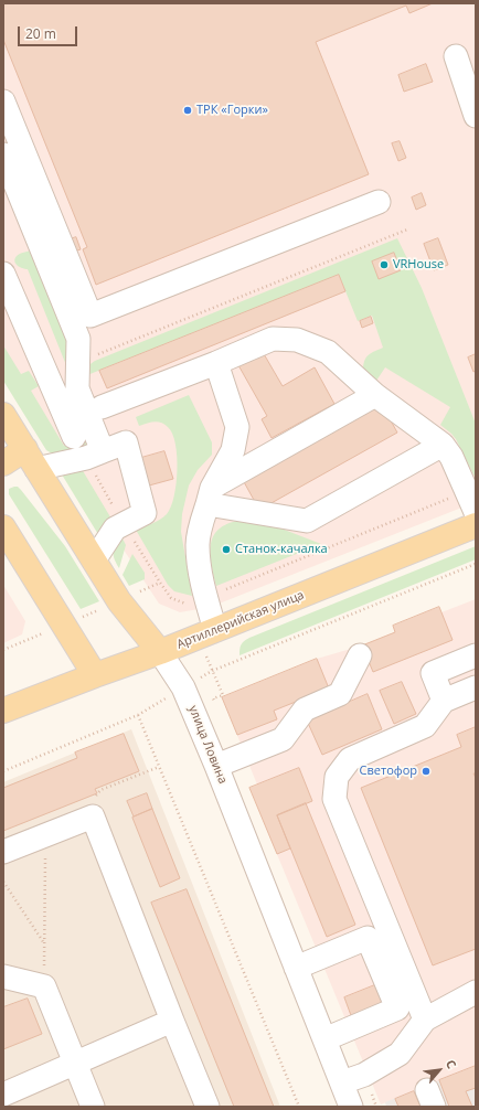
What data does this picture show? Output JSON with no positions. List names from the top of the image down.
{
  "streets": {
    "main road": ["Артиллерийская улица", "улица Ловина"]
  },
  "crossings": [
    ["Артиллерийская улица", "улица Ловина"]
  ],
  "places": [
    "ТРК «Горки»",
    "VRHouse",
    "Станок-качалка",
    "Светофор"
  ],
  "scale_bar": "20 m",
  "north": "top right"
}
